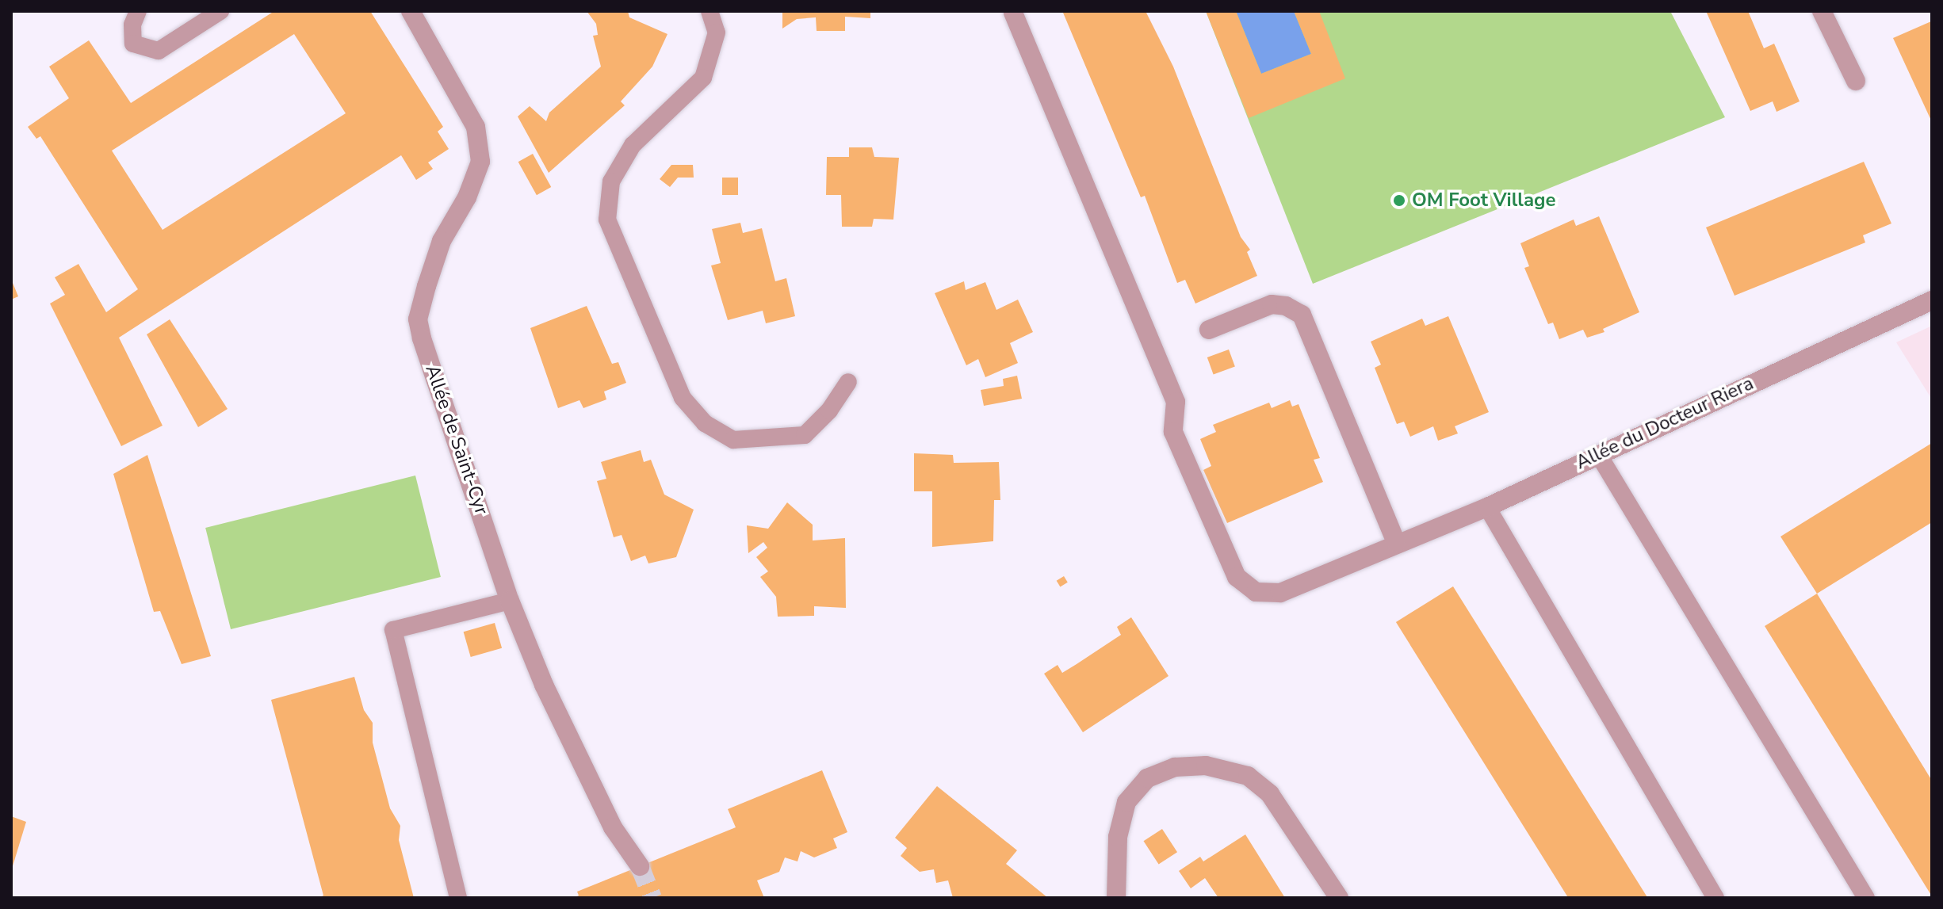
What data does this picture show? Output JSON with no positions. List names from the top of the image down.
{
  "streets": {
    "street": ["Allée du Docteur Riera", "Allée de Saint-Cyr"]
  },
  "places": ["OM Foot Village"]
}
